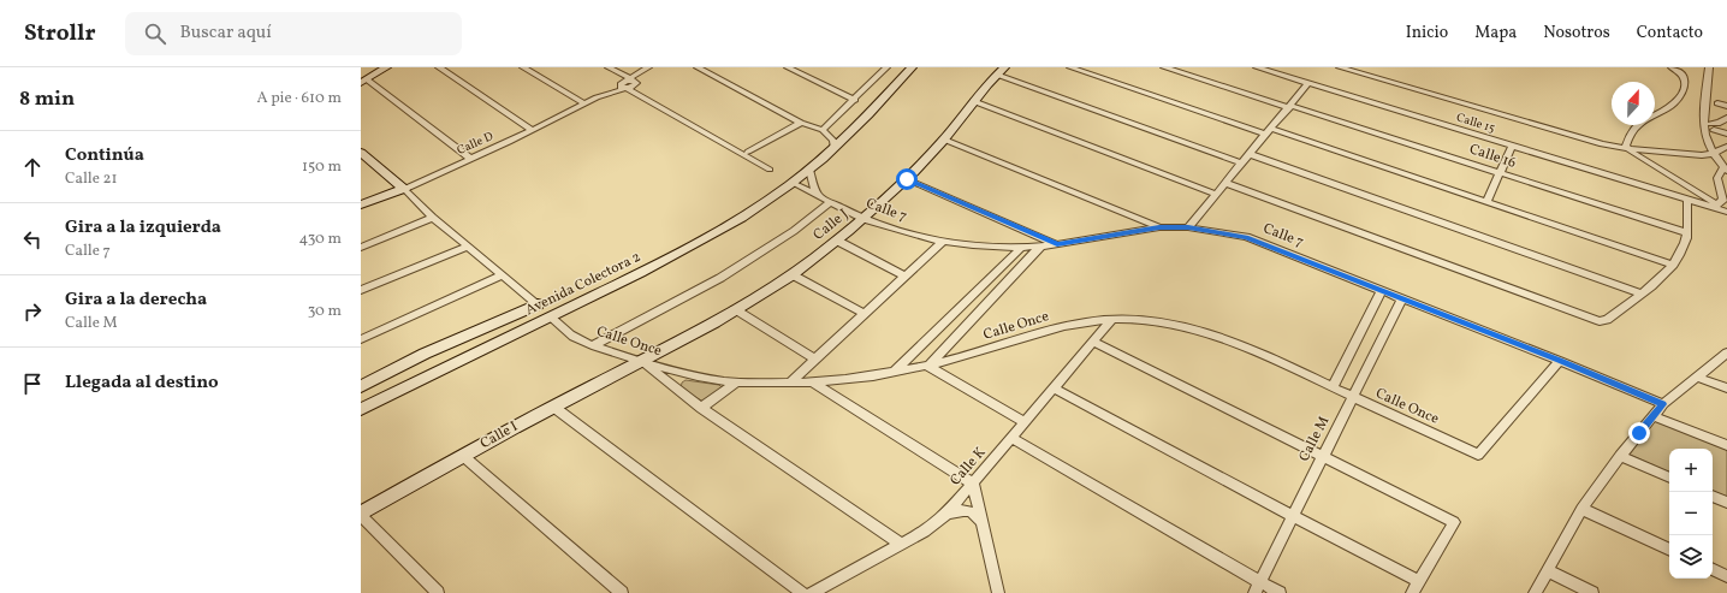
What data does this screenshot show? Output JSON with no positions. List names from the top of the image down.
{
  "streets": {
    "street": [
      "Calle 15",
      "Calle D",
      "Calle 16",
      "Calle 7",
      "Calle J",
      "Avenida Colectora 2",
      "Calle Once",
      "Calle I",
      "Calle M",
      "Calle K"
    ]
  },
  "crossings": [
    ["Calle 7", "Calle J"],
    ["Calle 7", "Avenida Colectora 2"],
    ["Calle 7", "Calle Once"],
    ["Calle 7", "Calle M"],
    ["Calle J", "Calle Once"],
    ["Calle J", "Calle I"],
    ["Avenida Colectora 2", "Calle Once"],
    ["Calle Once", "Calle I"],
    ["Calle Once", "Calle M"],
    ["Calle Once", "Calle K"]
  ],
  "north": "top",
  "page": {
    "header": "Strollr",
    "search": "Buscar aquí",
    "nav": [
      "Inicio",
      "Mapa",
      "Nosotros",
      "Contacto"
    ],
    "heading": ["8 min", "A pie · 610 m"],
    "list": [
      ["Continúa", "Calle 21", "150 m"],
      ["Gira a la izquierda", "Calle 7", "430 m"],
      ["Gira a la derecha", "Calle M", "30 m"],
      "Llegada al destino"
    ],
    "map_buttons": ["+", "−"]
  }
}
